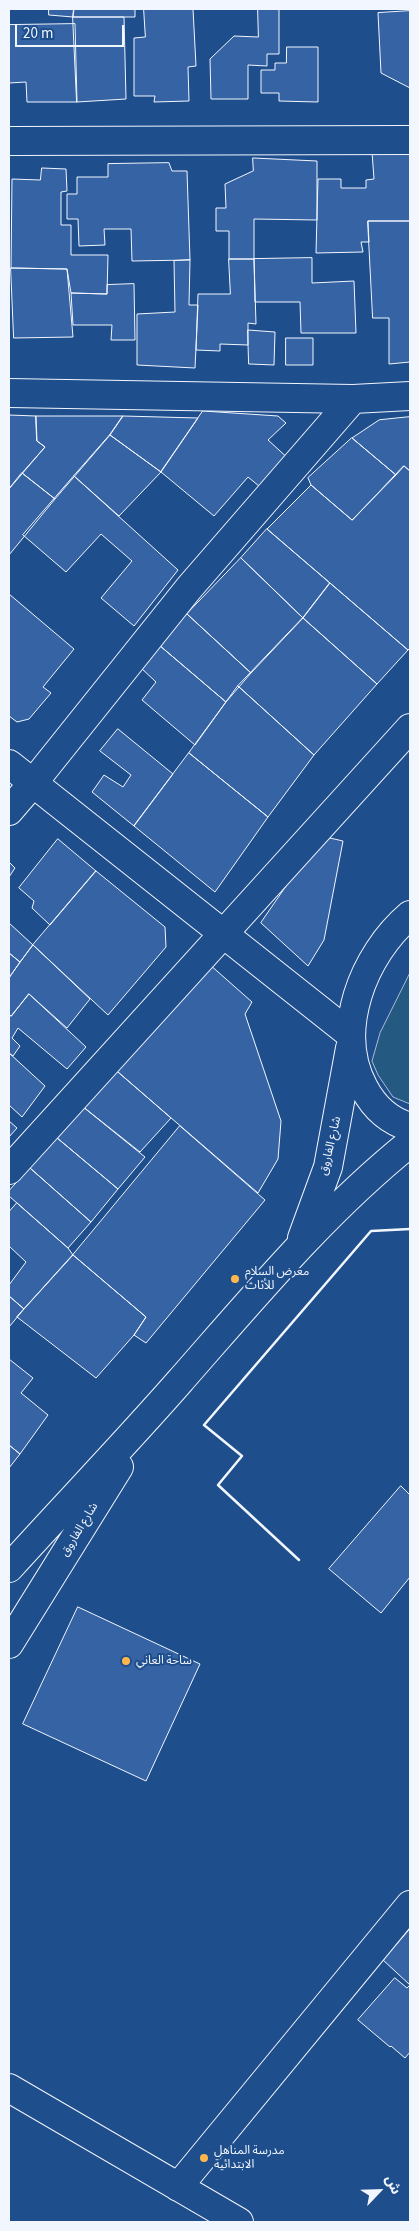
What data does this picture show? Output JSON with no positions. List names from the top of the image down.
{
  "streets": {
    "street": ["شارع الفاروق"]
  },
  "places": ["معرض السلام للأثاث", "ساحة العاني", "مدرسة المناهل الابتدائية"],
  "scale_bar": "20 m",
  "north": "top right"
}
